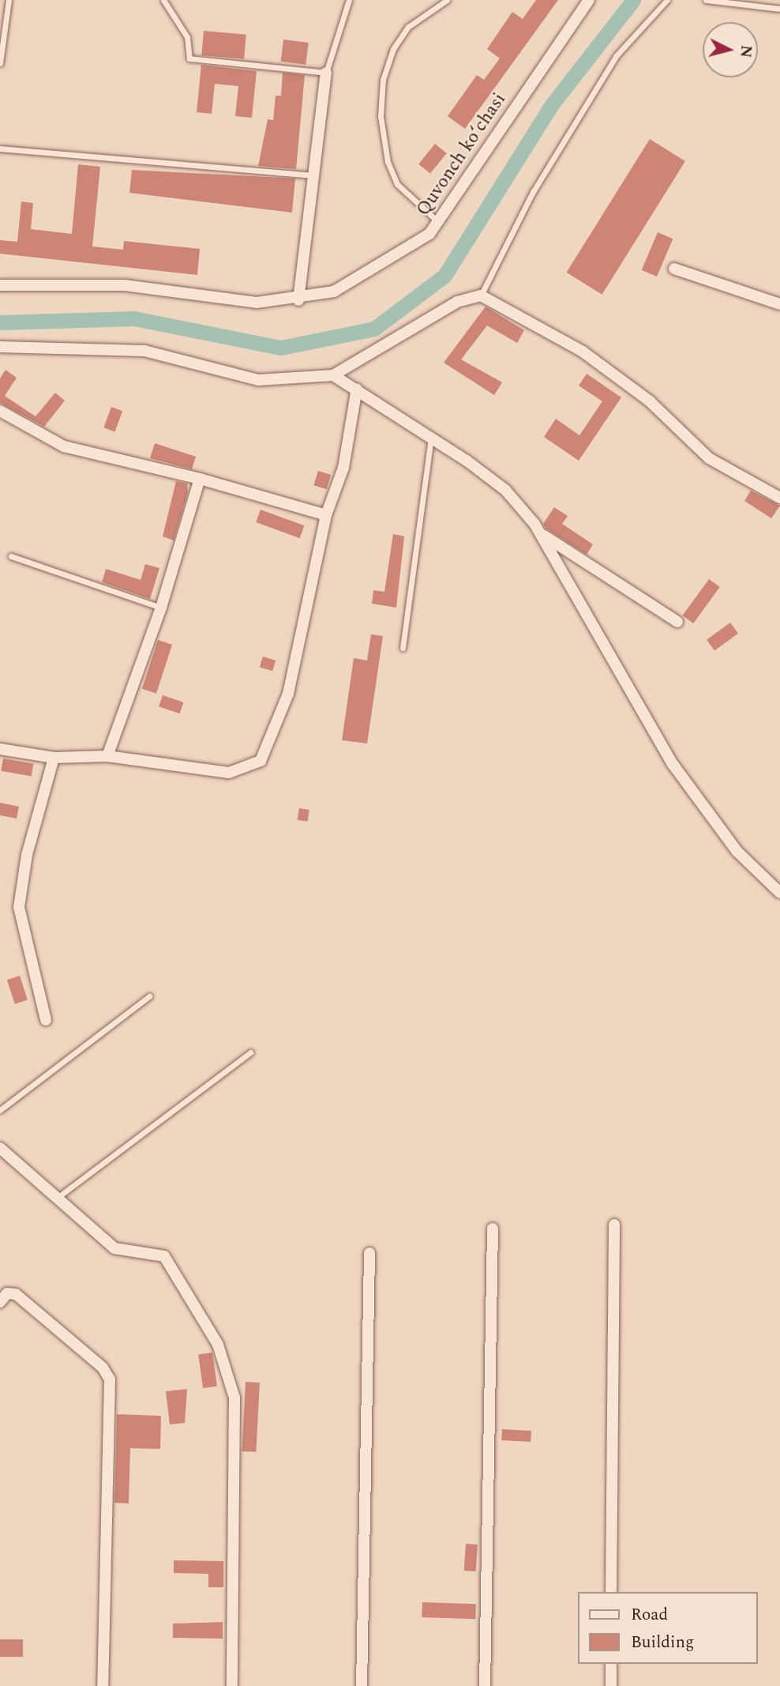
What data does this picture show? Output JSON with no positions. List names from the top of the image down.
{
  "streets": {
    "street": ["Quvonch koʻchasi"]
  },
  "legend": ["Road", "Building"],
  "north": "right"
}
